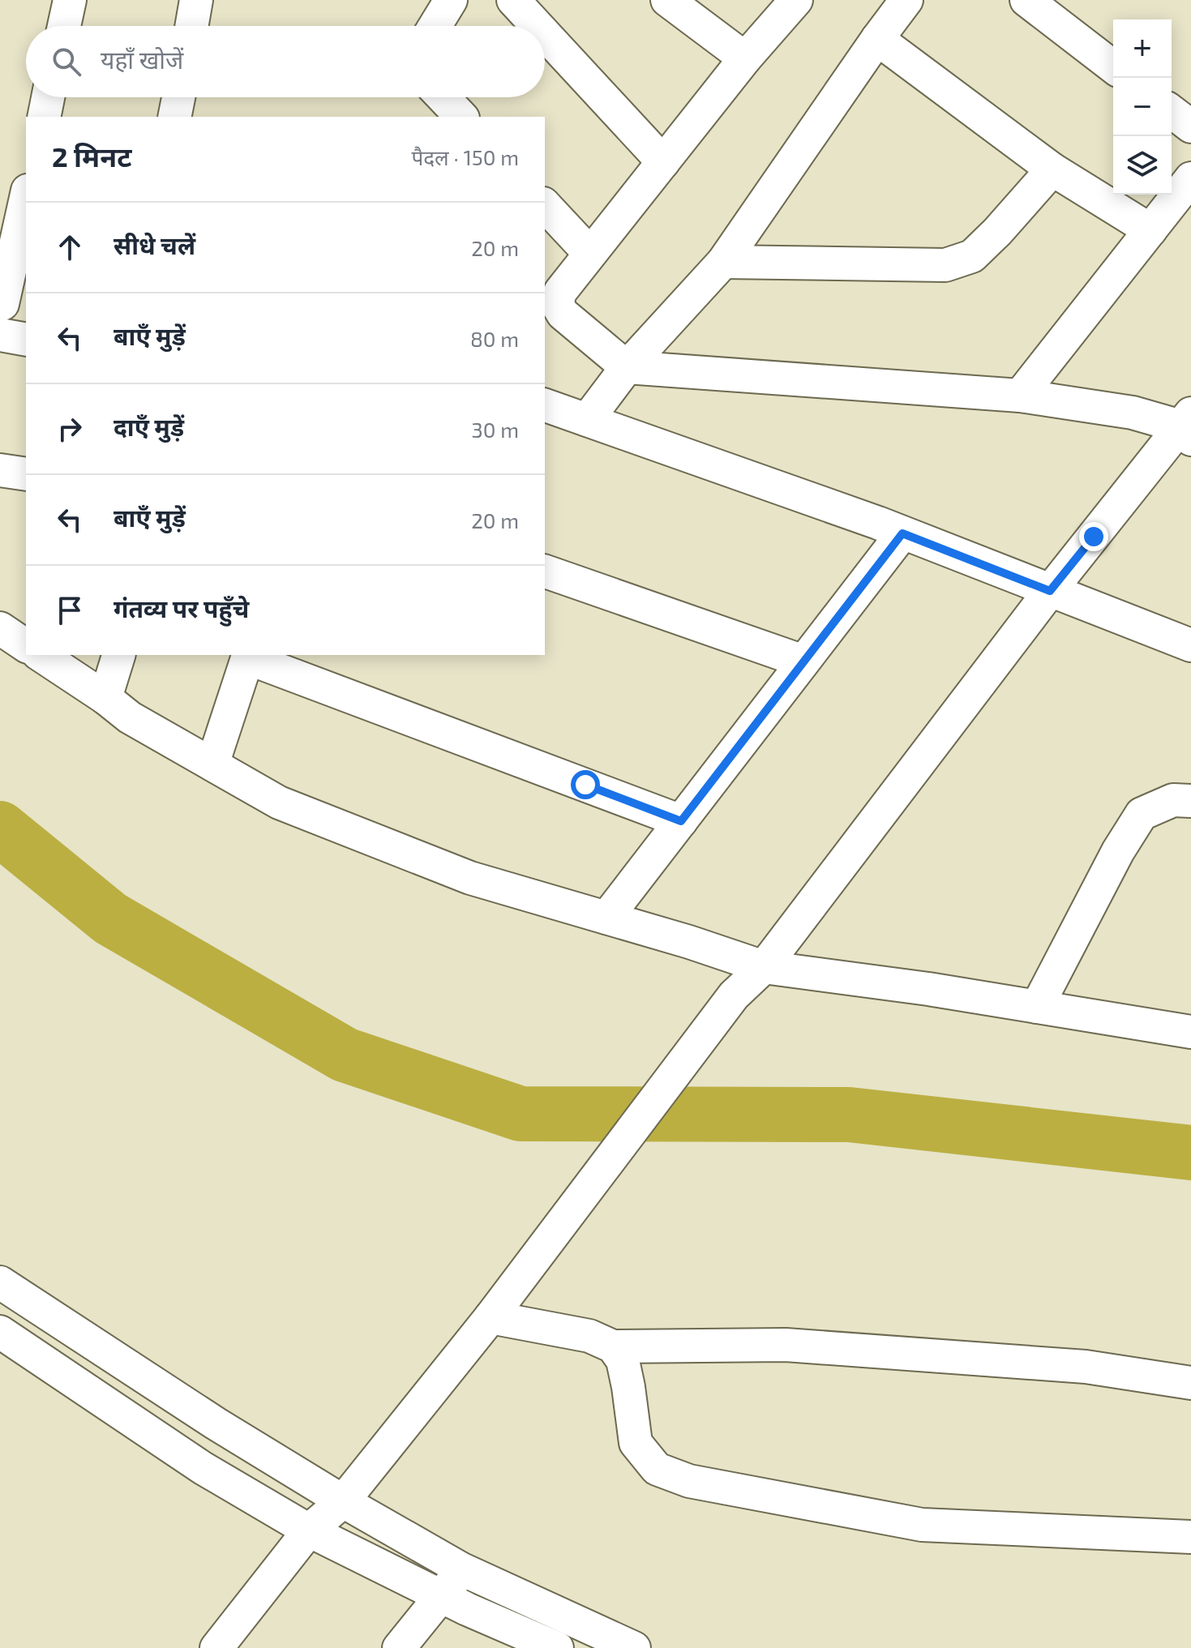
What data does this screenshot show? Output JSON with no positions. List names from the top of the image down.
{
  "page": {
    "map_buttons": ["+", "−"],
    "search": "यहाँ खोजें",
    "heading": ["2 मिनट", "पैदल · 150 m"],
    "list": [
      ["सीधे चलें", "20 m"],
      ["बाएँ मुड़ें", "80 m"],
      ["दाएँ मुड़ें", "30 m"],
      ["बाएँ मुड़ें", "20 m"],
      "गंतव्य पर पहुँचे"
    ]
  }
}
